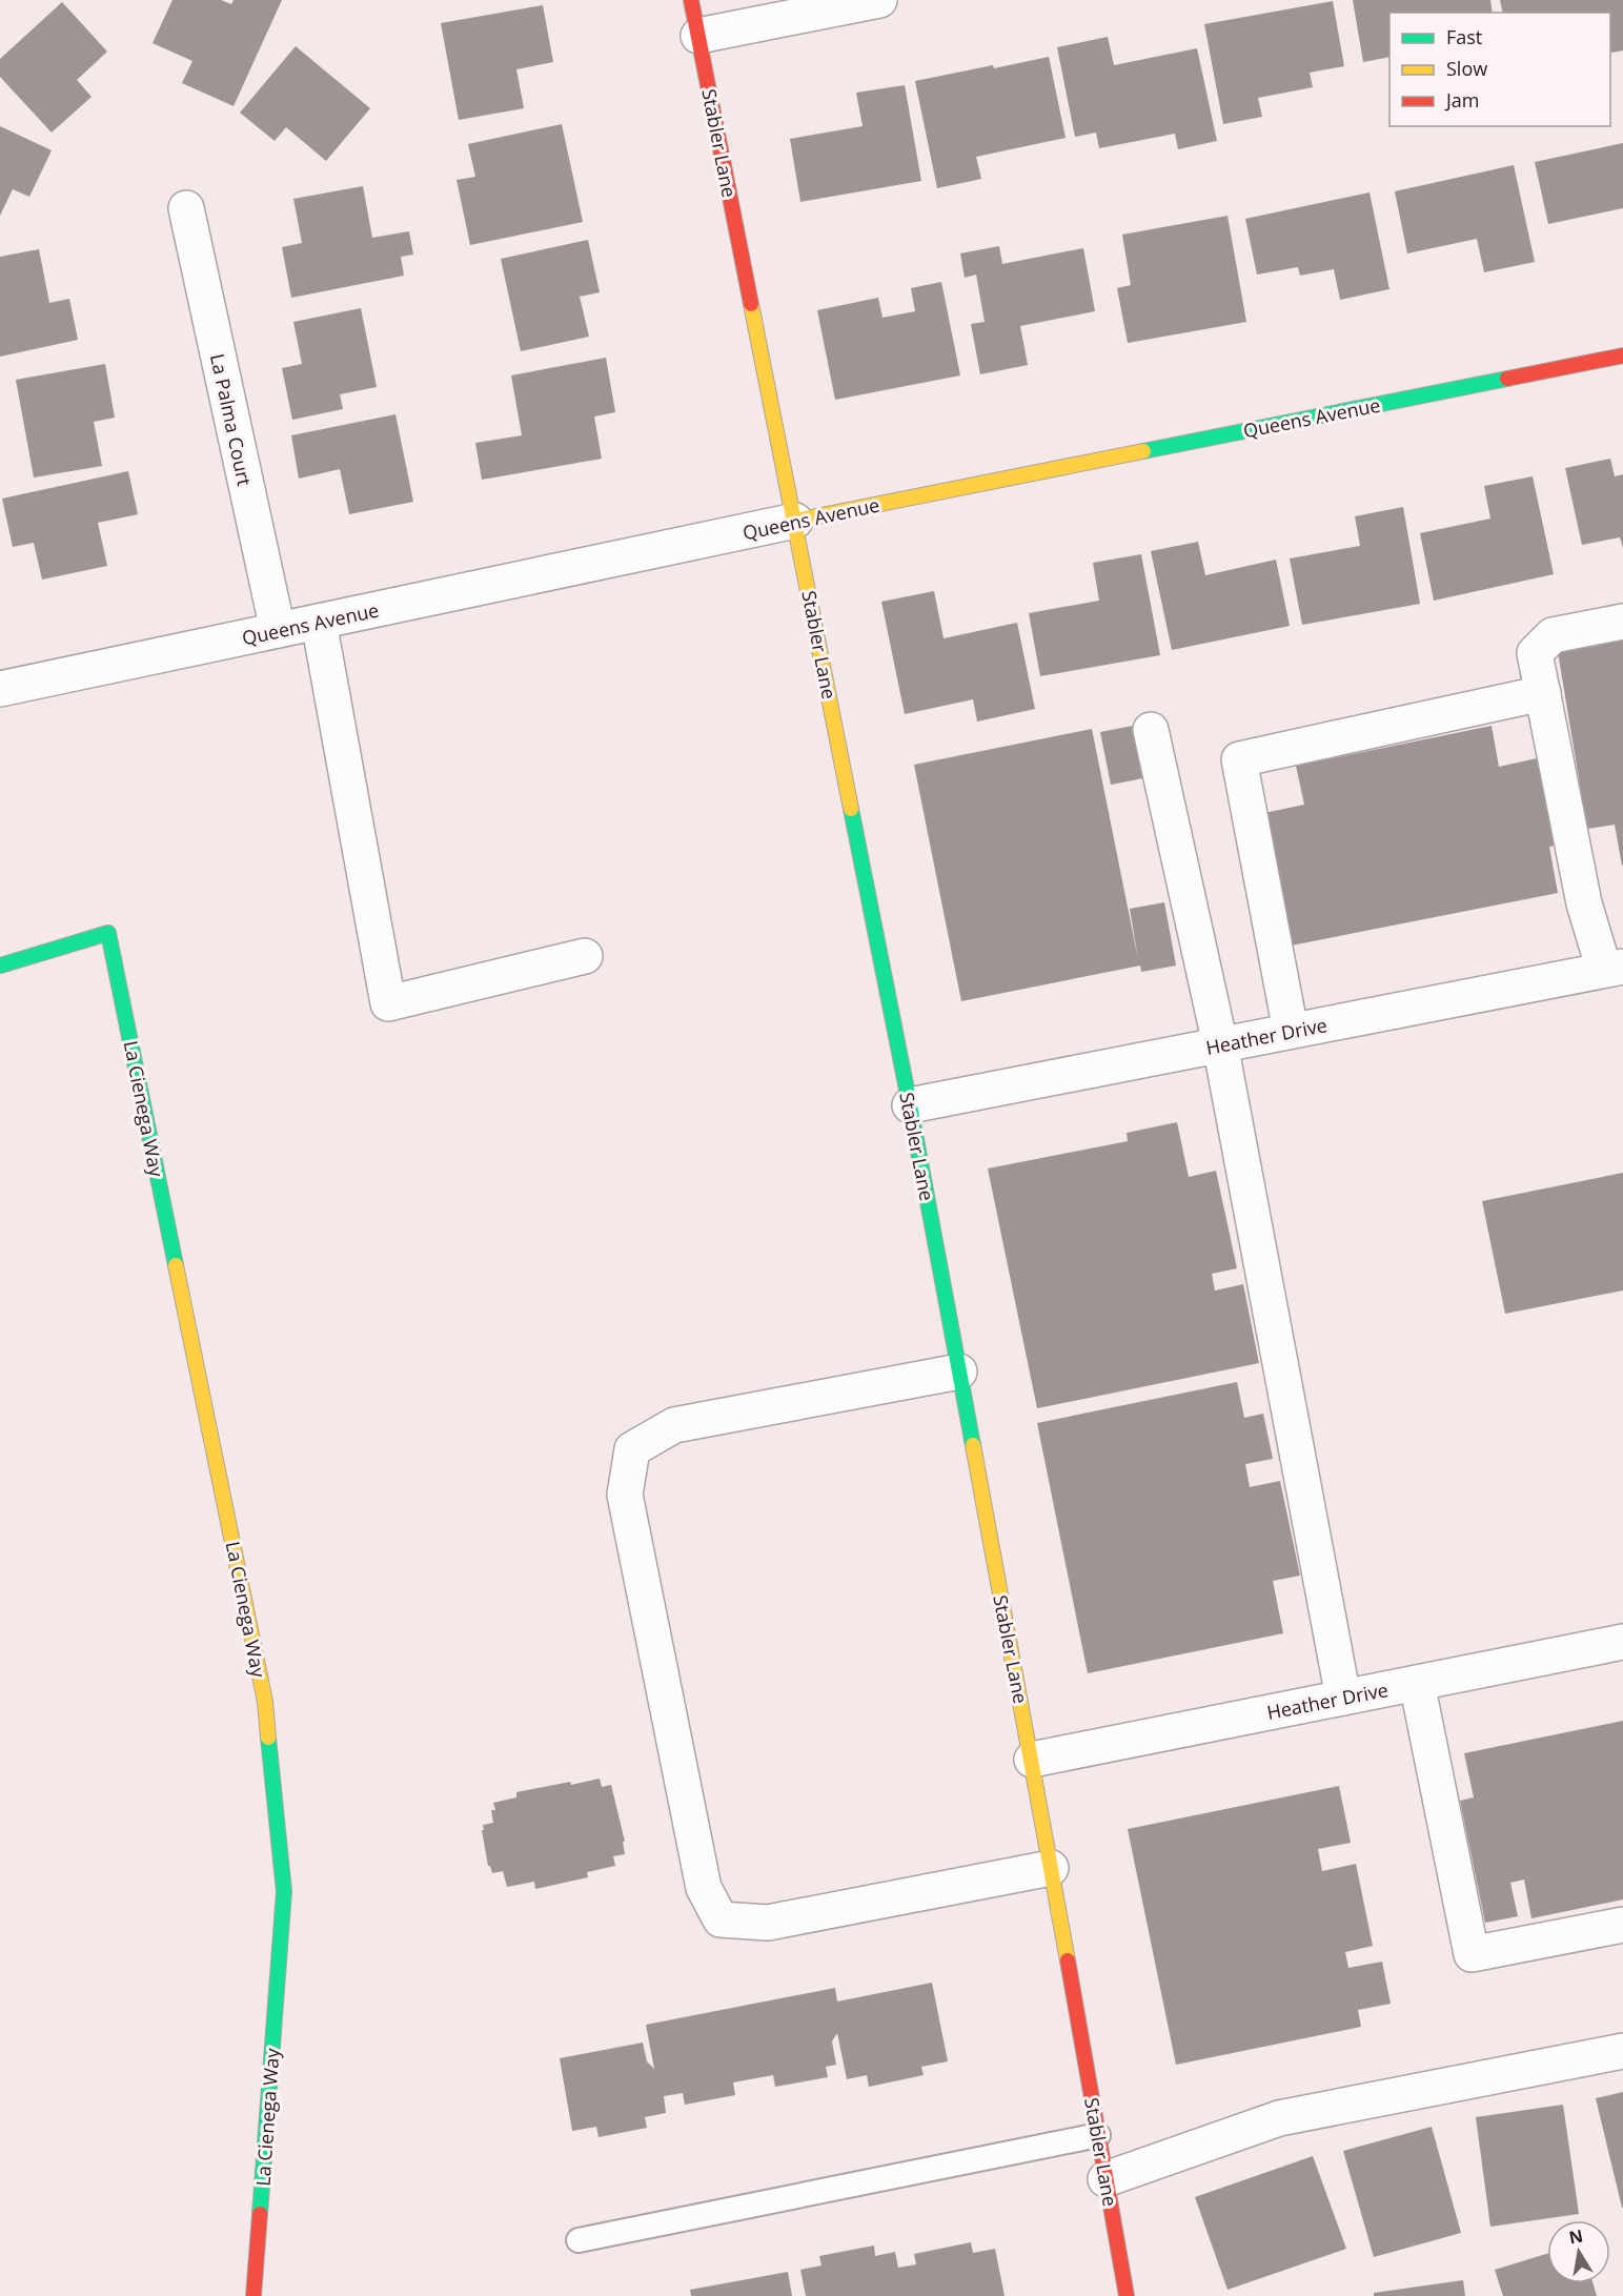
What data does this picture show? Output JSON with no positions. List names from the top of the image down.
{
  "streets": {
    "street": [
      "Stabler Lane",
      "Queens Avenue",
      "La Palma Court",
      "Heather Drive",
      "La Cienega Way"
    ]
  },
  "crossings": [
    ["Stabler Lane", "Queens Avenue"],
    ["Stabler Lane", "Heather Drive"],
    ["Queens Avenue", "La Palma Court"]
  ],
  "legend": ["Fast", "Slow", "Jam"],
  "north": "top"
}
